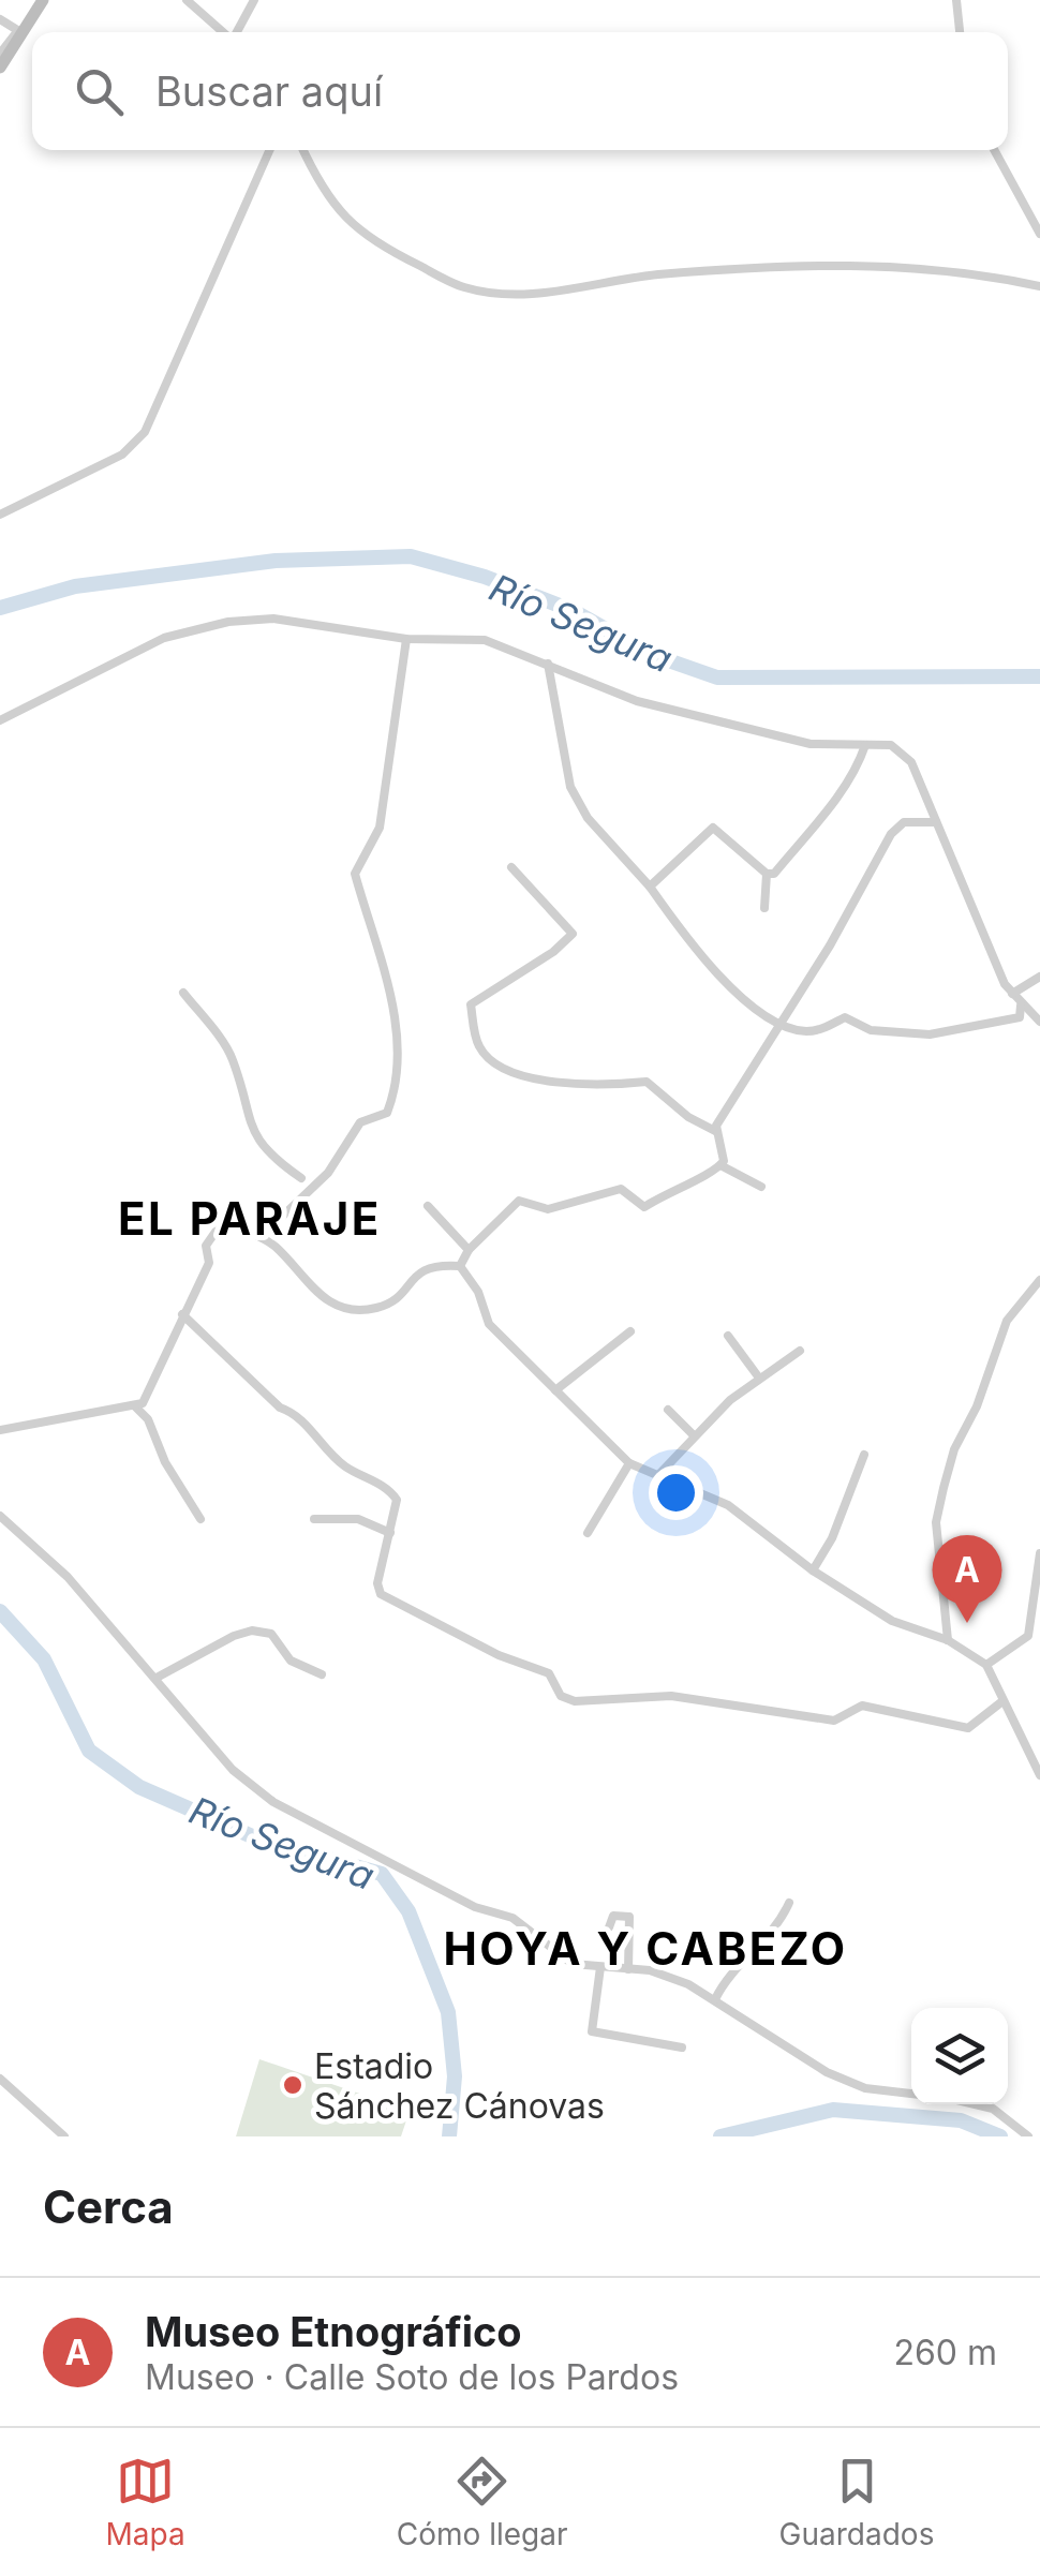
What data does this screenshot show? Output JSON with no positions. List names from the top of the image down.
{
  "districts": ["EL PARAJE", "HOYA Y CABEZO"],
  "water": ["Río Segura"],
  "places": ["Estadio Sánchez Cánovas"],
  "page": {
    "search": "Buscar aquí",
    "pins": "A",
    "heading": "Cerca",
    "list": [
      {
        "mark": "A",
        "name": "Museo Etnográfico",
        "note": "Museo · Calle Soto de los Pardos",
        "value": "260 m"
      }
    ],
    "nav": ["Mapa", "Cómo llegar", "Guardados"]
  }
}
